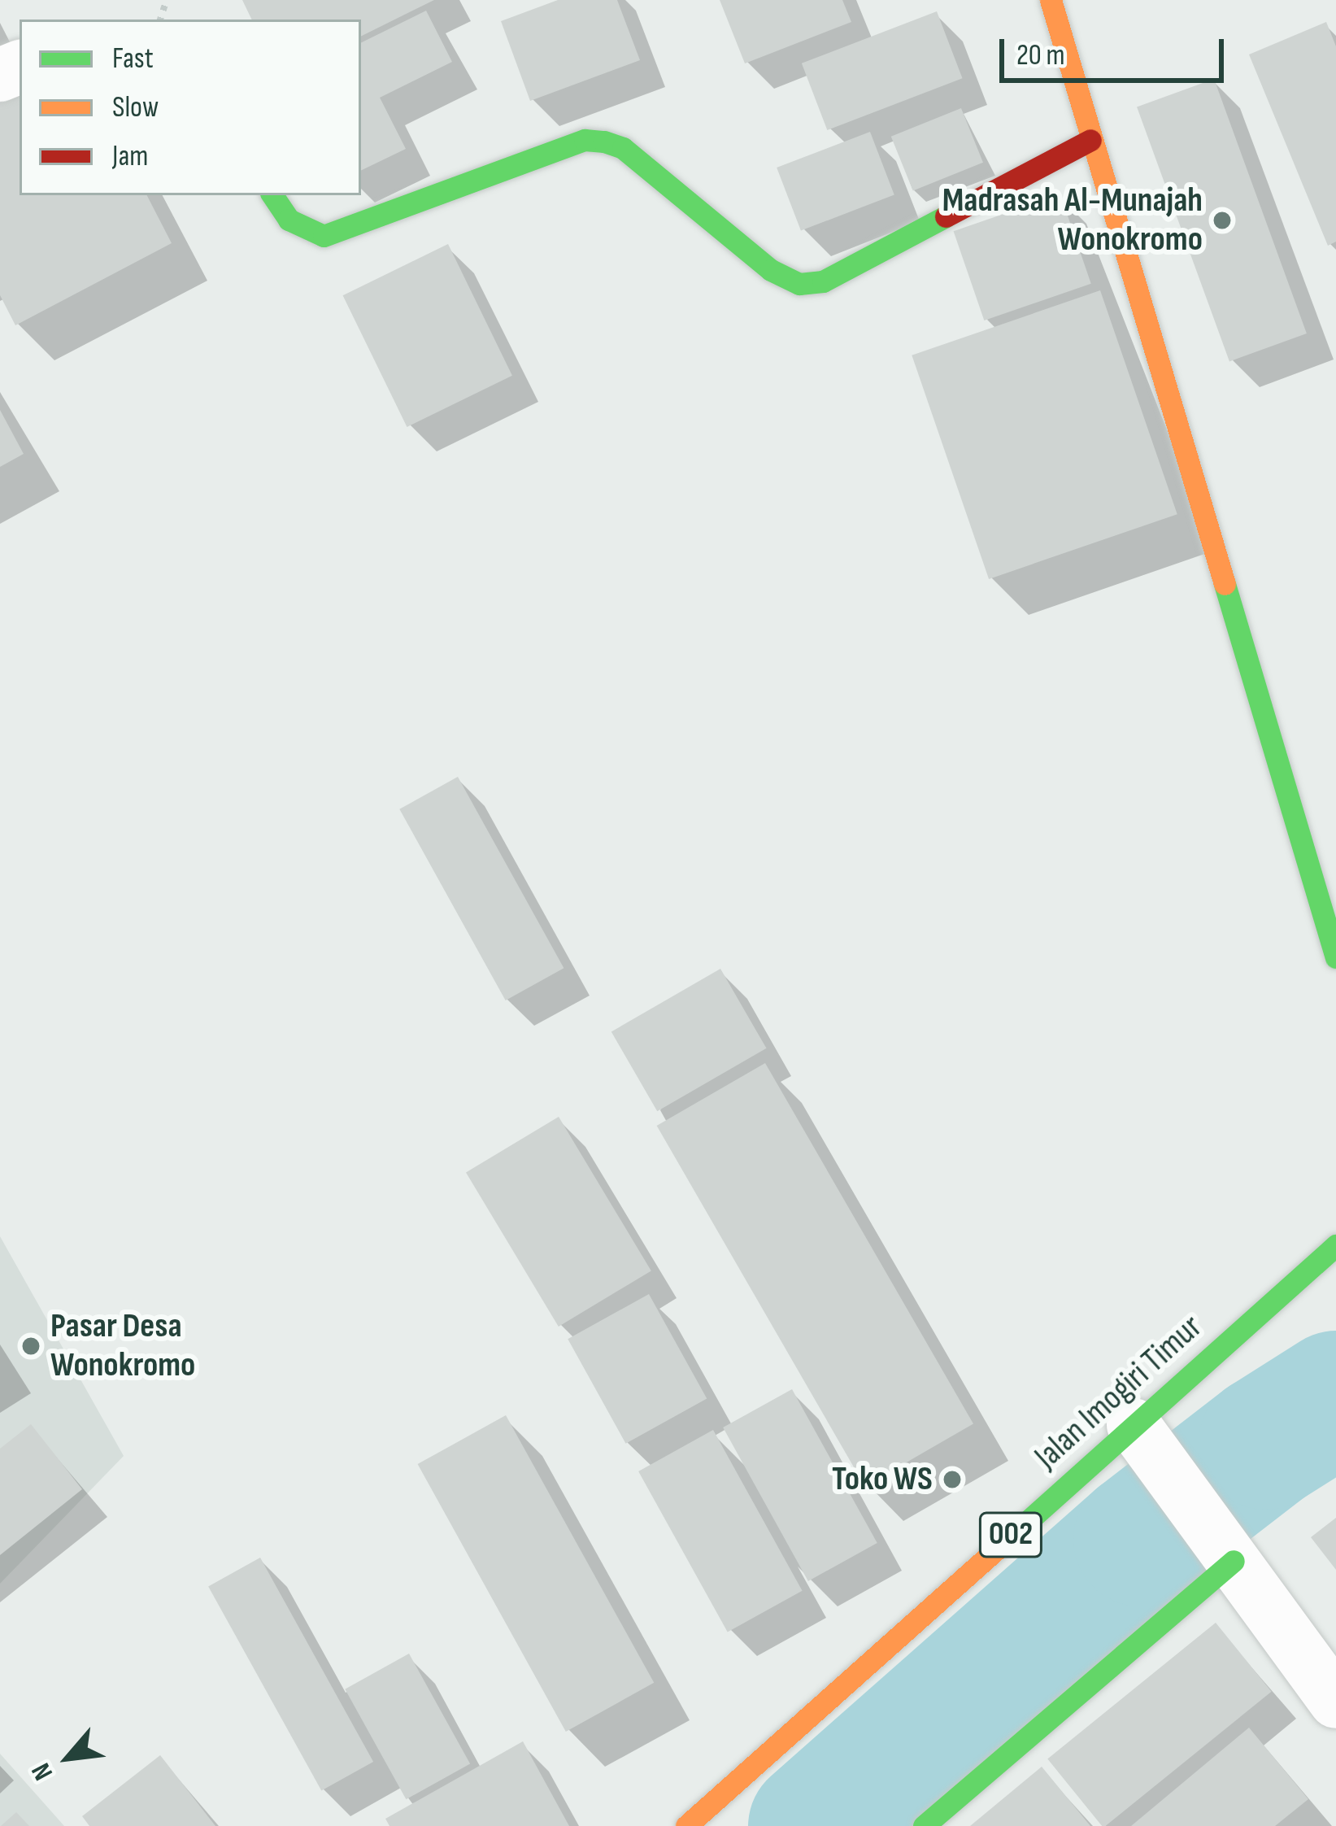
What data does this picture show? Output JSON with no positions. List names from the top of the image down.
{
  "streets": {
    "street": ["Jalan Imogiri Timur", "002"]
  },
  "places": ["Madrasah Al-Munajah Wonokromo", "Pasar Desa Wonokromo", "Toko WS"],
  "legend": ["Fast", "Slow", "Jam"],
  "scale_bar": "20 m",
  "north": "bottom left"
}
